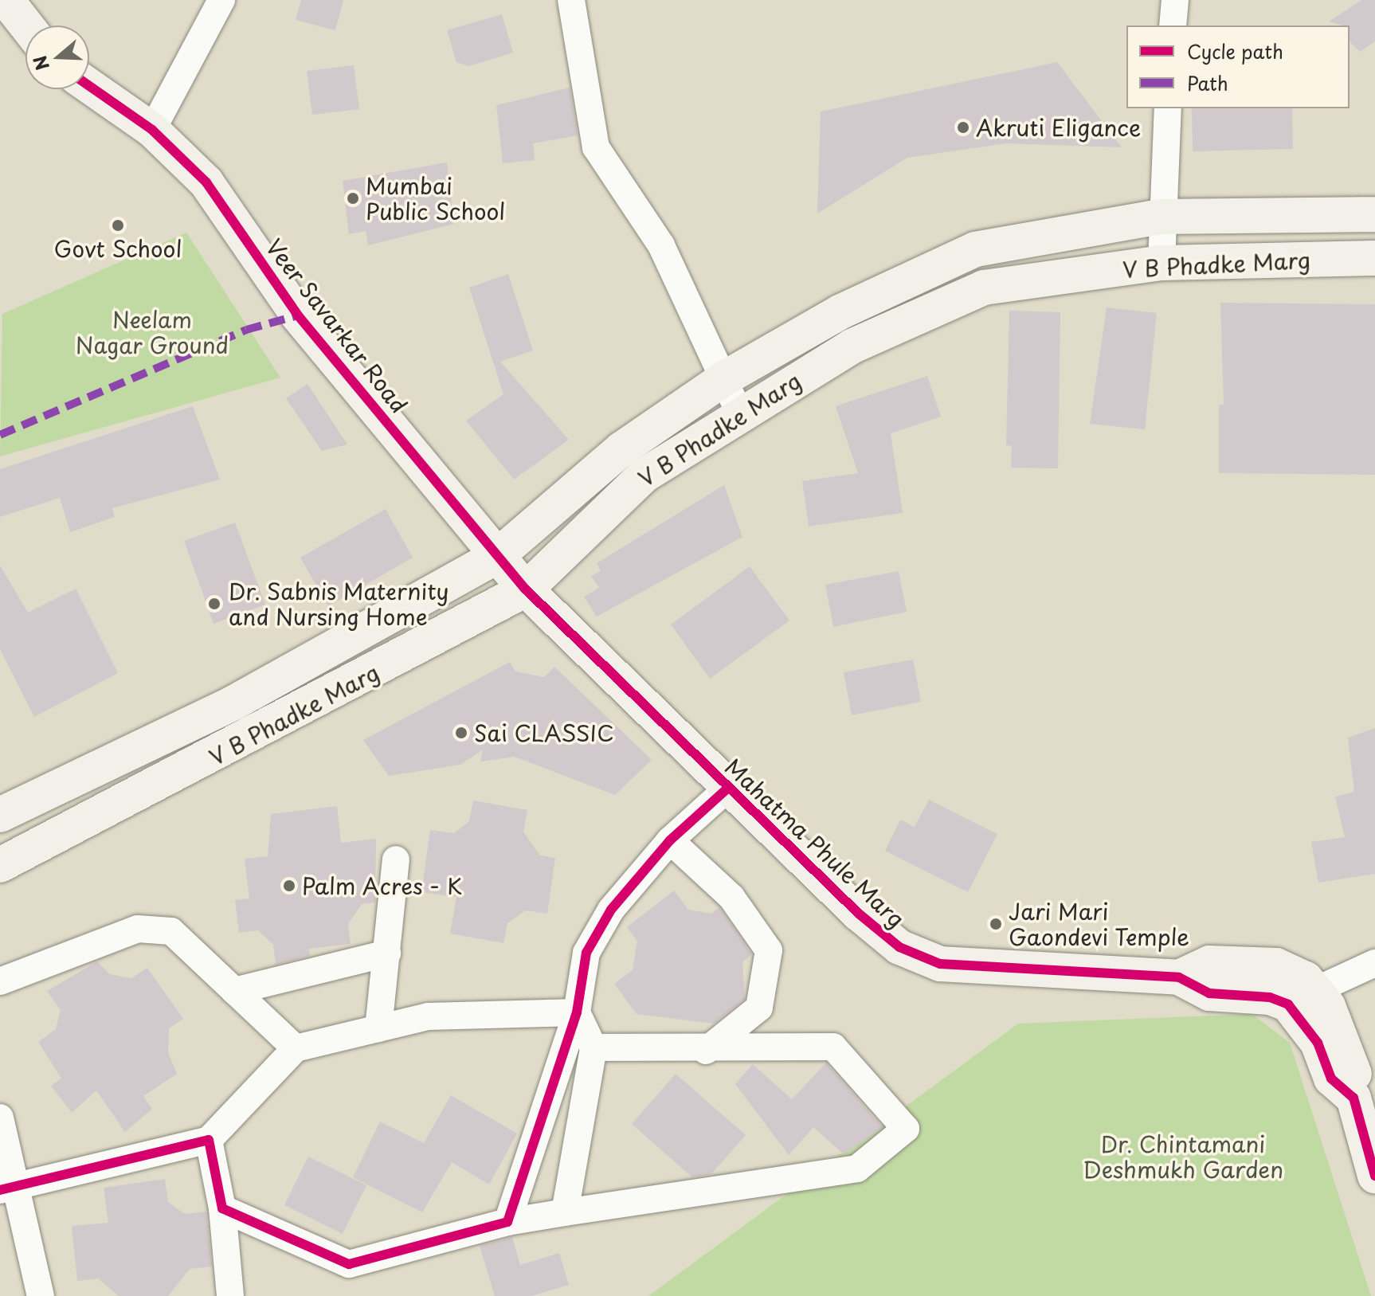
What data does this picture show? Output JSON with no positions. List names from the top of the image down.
{
  "streets": {
    "main road": ["V B Phadke Marg", "Veer Savarkar Road", "Mahatma Phule Marg"]
  },
  "crossings": [
    ["V B Phadke Marg", "Veer Savarkar Road"],
    ["V B Phadke Marg", "Mahatma Phule Marg"],
    ["Veer Savarkar Road", "Mahatma Phule Marg"]
  ],
  "parks": ["Neelam Nagar Ground", "Dr. Chintamani Deshmukh Garden"],
  "places": [
    "Akruti Eligance",
    "Mumbai Public School",
    "Govt School",
    "Dr. Sabnis Maternity and Nursing Home",
    "Sai CLASSIC",
    "Palm Acres - K",
    "Jari Mari Gaondevi Temple"
  ],
  "legend": ["Cycle path", "Path"],
  "north": "left"
}
